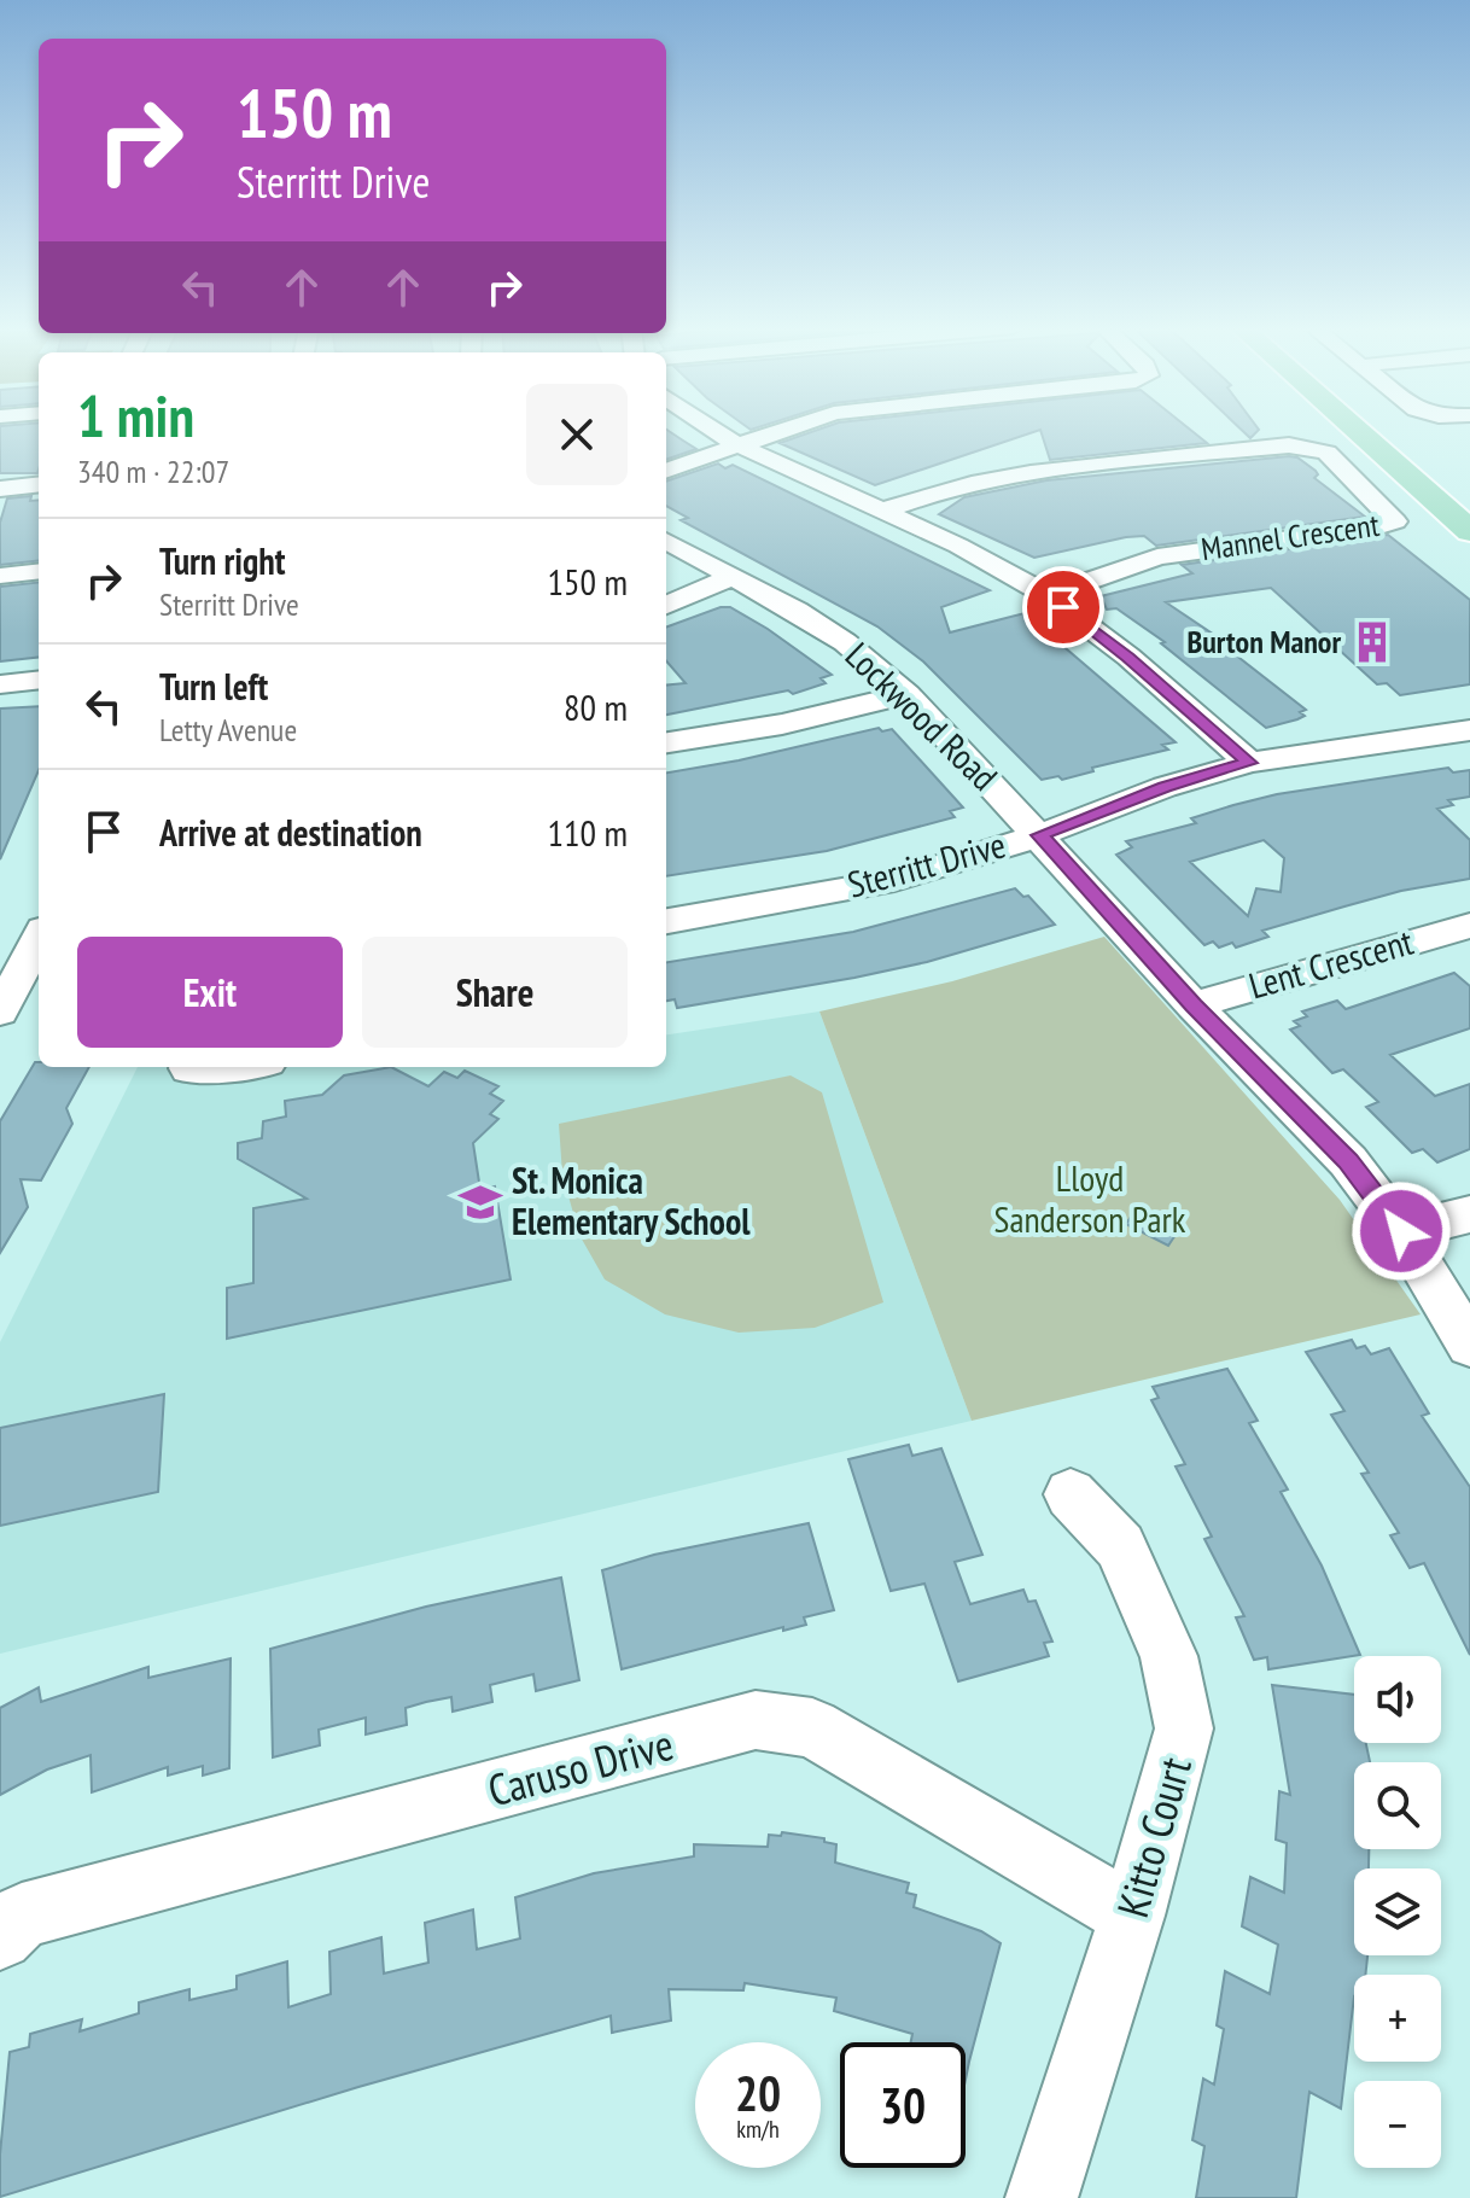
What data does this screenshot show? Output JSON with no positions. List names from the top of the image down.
{
  "streets": {
    "street": [
      "Mannel Crescent",
      "Lockwood Road",
      "Sterritt Drive",
      "Lent Crescent",
      "Caruso Drive",
      "Kitto Court"
    ]
  },
  "crossings": [
    ["Lockwood Road", "Sterritt Drive"],
    ["Lockwood Road", "Lent Crescent"],
    ["Caruso Drive", "Kitto Court"]
  ],
  "parks": ["Lloyd Sanderson Park"],
  "places": {
    "building": ["Burton Manor"],
    "school or university": ["St. Monica Elementary School"]
  },
  "page": {
    "turn": ["150 m", "Sterritt Drive"],
    "heading": ["1 min", "340 m · 22:07"],
    "list": [
      {
        "name": "Turn right",
        "note": "Sterritt Drive",
        "value": "150 m"
      },
      {
        "name": "Turn left",
        "note": "Letty Avenue",
        "value": "80 m"
      },
      {
        "name": "Arrive at destination",
        "value": "110 m"
      }
    ],
    "buttons": ["Exit", "Share"],
    "map_buttons": ["+", "−"],
    "speed": "20 km/h",
    "limit": "30"
  }
}
